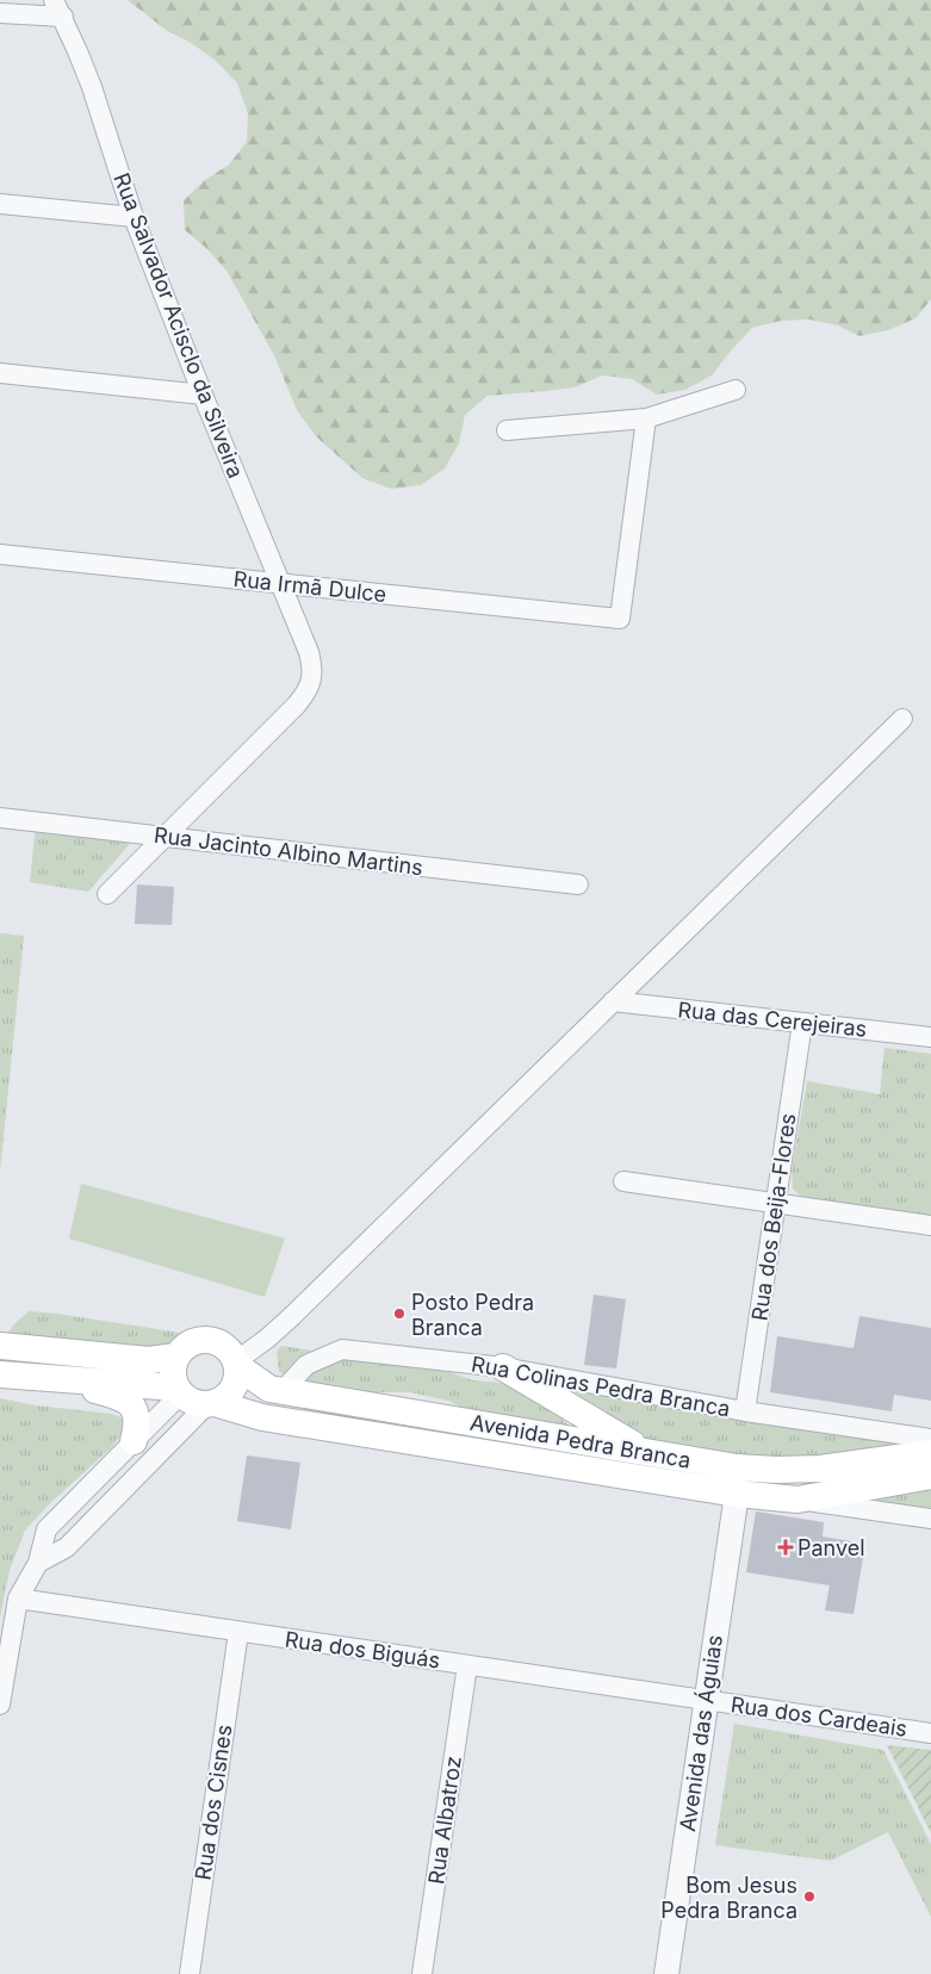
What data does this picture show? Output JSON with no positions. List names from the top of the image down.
{
  "streets": {
    "main road": ["Avenida Pedra Branca"],
    "street": [
      "Rua Salvador Acisclo da Silveira",
      "Rua Irmã Dulce",
      "Rua Jacinto Albino Martins",
      "Rua das Cerejeiras",
      "Rua dos Beija-Flores",
      "Rua Colinas Pedra Branca",
      "Rua dos Biguás",
      "Rua dos Cardeais",
      "Avenida das Águias",
      "Rua dos Cisnes",
      "Rua Albatroz"
    ]
  },
  "crossings": [
    ["Rua Salvador Acisclo da Silveira", "Rua Irmã Dulce"],
    ["Rua Salvador Acisclo da Silveira", "Rua Jacinto Albino Martins"],
    ["Rua das Cerejeiras", "Rua dos Beija-Flores"],
    ["Rua dos Beija-Flores", "Rua Colinas Pedra Branca"],
    ["Rua Colinas Pedra Branca", "Avenida Pedra Branca"],
    ["Avenida Pedra Branca", "Avenida das Águias"],
    ["Rua dos Biguás", "Rua dos Cardeais"],
    ["Rua dos Biguás", "Avenida das Águias"],
    ["Rua dos Biguás", "Rua dos Cisnes"],
    ["Rua dos Biguás", "Rua Albatroz"],
    ["Rua dos Cardeais", "Avenida das Águias"]
  ],
  "places": {
    "other": ["Posto Pedra Branca", "Bom Jesus Pedra Branca"],
    "health": ["Panvel"]
  }
}
